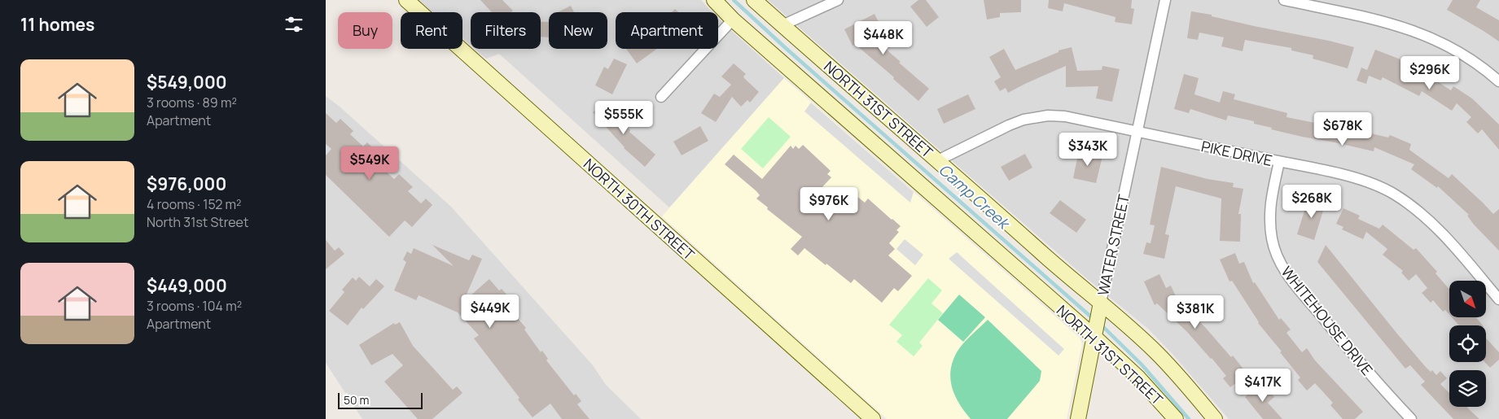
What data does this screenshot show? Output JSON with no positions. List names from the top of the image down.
{
  "streets": {
    "main road": ["NORTH 31ST STREET", "NORTH 30TH STREET", "WATER STREET"],
    "street": ["PIKE DRIVE", "WHITEHOUSE DRIVE"]
  },
  "crossings": [
    ["NORTH 31ST STREET", "PIKE DRIVE"],
    ["NORTH 31ST STREET", "WATER STREET"],
    ["PIKE DRIVE", "WATER STREET"],
    ["PIKE DRIVE", "WHITEHOUSE DRIVE"]
  ],
  "water": ["Camp Creek"],
  "scale_bar": "50 m",
  "north": "bottom right",
  "page": {
    "heading": "11 homes",
    "chip": [
      "Buy",
      "Rent",
      "Filters",
      "New",
      "Apartment"
    ],
    "price": [
      "$448K",
      "$296K",
      "$555K",
      "$678K",
      "$343K",
      "$549K",
      "$268K",
      "$976K",
      "$449K",
      "$381K",
      "$417K"
    ],
    "list": [
      {
        "name": "$549,000",
        "note": "3 rooms · 89 m² · Apartment"
      },
      {
        "name": "$976,000",
        "note": "4 rooms · 152 m² · North 31st Street"
      },
      {
        "name": "$449,000",
        "note": "3 rooms · 104 m² · Apartment"
      }
    ],
    "scale": "50 m"
  }
}
